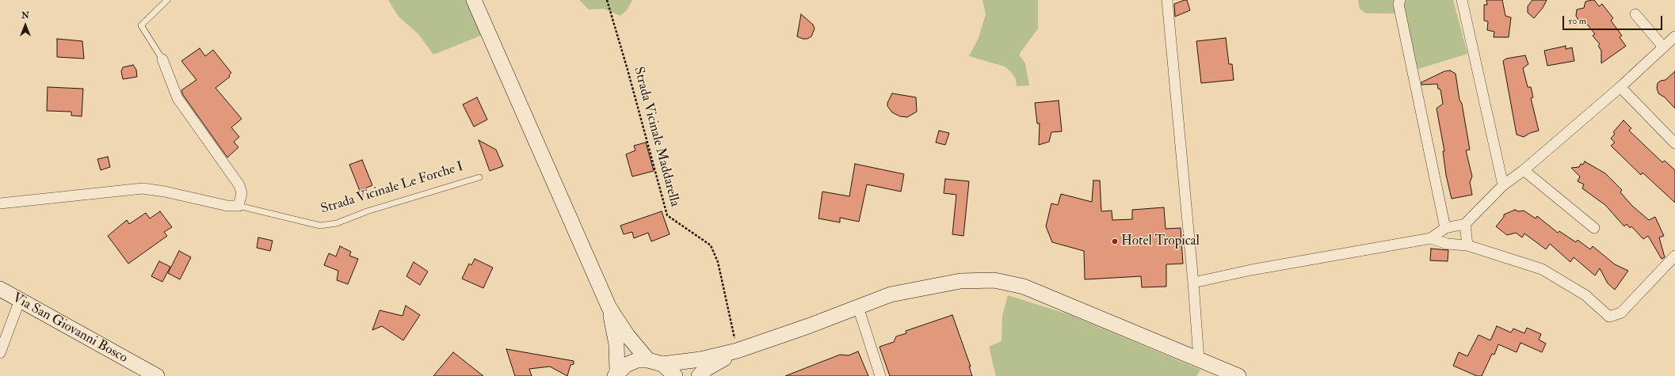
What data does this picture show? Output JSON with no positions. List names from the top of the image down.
{
  "streets": {
    "main road": ["Via San Giovanni Bosco"],
    "street": ["Strada Vicinale Le Forche I"],
    "path": ["Strada Vicinale Maddarella"]
  },
  "places": ["Hotel Tropical"],
  "scale_bar": "50 m",
  "north": "top"
}
